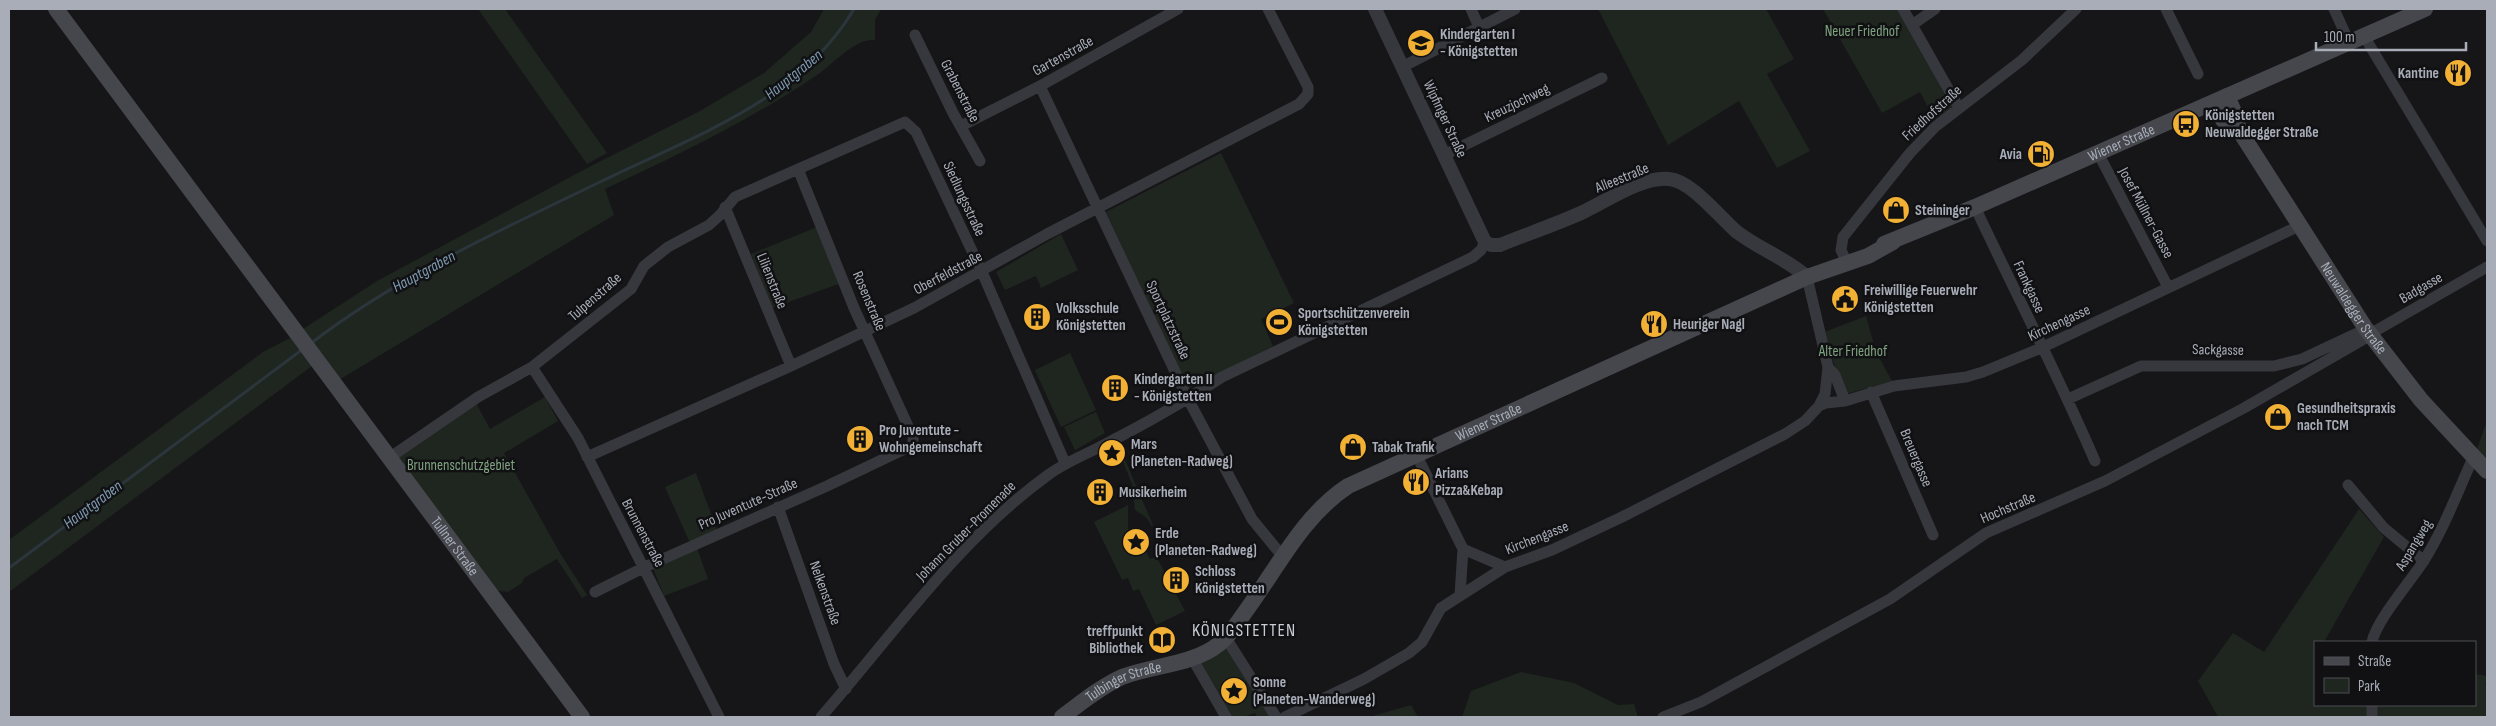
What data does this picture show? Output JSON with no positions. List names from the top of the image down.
{
  "streets": {
    "main road": [
      "Wiener Straße",
      "Neuwaldegger Straße",
      "Tullner Straße",
      "Tulbinger Straße"
    ],
    "street": [
      "Gartenstraße",
      "Grabenstraße",
      "Kreuzjochweg",
      "Friedhofstraße",
      "Wipfinger Straße",
      "Alleestraße",
      "Siedlungsstraße",
      "Josef Müllner-Gasse",
      "Oberfeldstraße",
      "Lilienstraße",
      "Frankgasse",
      "Badgasse",
      "Tulpenstraße",
      "Rosenstraße",
      "Sportplatzstraße",
      "Kirchengasse",
      "Sackgasse",
      "Breuergasse",
      "Pro Juventute-Straße",
      "Hochstraße",
      "Johann Gruber-Promenade",
      "Brunnenstraße",
      "Aspangweg",
      "Nelkenstraße"
    ]
  },
  "crossings": [
    ["Gartenstraße", "Grabenstraße"],
    ["Gartenstraße", "Sportplatzstraße"],
    ["Kreuzjochweg", "Wipfinger Straße"],
    ["Friedhofstraße", "Wiener Straße"],
    ["Wipfinger Straße", "Alleestraße"],
    ["Wipfinger Straße", "Johann Gruber-Promenade"],
    ["Wiener Straße", "Alleestraße"],
    ["Wiener Straße", "Josef Müllner-Gasse"],
    ["Wiener Straße", "Frankgasse"],
    ["Wiener Straße", "Neuwaldegger Straße"],
    ["Wiener Straße", "Sportplatzstraße"],
    ["Wiener Straße", "Kirchengasse"],
    ["Wiener Straße", "Tulbinger Straße"],
    ["Alleestraße", "Kirchengasse"],
    ["Alleestraße", "Johann Gruber-Promenade"],
    ["Siedlungsstraße", "Oberfeldstraße"],
    ["Siedlungsstraße", "Tulpenstraße"],
    ["Siedlungsstraße", "Johann Gruber-Promenade"],
    ["Josef Müllner-Gasse", "Kirchengasse"],
    ["Oberfeldstraße", "Lilienstraße"],
    ["Oberfeldstraße", "Rosenstraße"],
    ["Oberfeldstraße", "Sportplatzstraße"],
    ["Oberfeldstraße", "Brunnenstraße"],
    ["Lilienstraße", "Tulpenstraße"],
    ["Frankgasse", "Kirchengasse"],
    ["Frankgasse", "Sackgasse"],
    ["Badgasse", "Neuwaldegger Straße"],
    ["Badgasse", "Sackgasse"],
    ["Badgasse", "Hochstraße"],
    ["Tulpenstraße", "Rosenstraße"],
    ["Tulpenstraße", "Brunnenstraße"],
    ["Tulpenstraße", "Tullner Straße"],
    ["Rosenstraße", "Pro Juventute-Straße"],
    ["Neuwaldegger Straße", "Kirchengasse"],
    ["Neuwaldegger Straße", "Sackgasse"],
    ["Neuwaldegger Straße", "Hochstraße"],
    ["Neuwaldegger Straße", "Aspangweg"],
    ["Sportplatzstraße", "Johann Gruber-Promenade"],
    ["Kirchengasse", "Breuergasse"],
    ["Sackgasse", "Hochstraße"],
    ["Pro Juventute-Straße", "Brunnenstraße"],
    ["Pro Juventute-Straße", "Nelkenstraße"],
    ["Johann Gruber-Promenade", "Nelkenstraße"]
  ],
  "districts": ["KÖNIGSTETTEN"],
  "water": ["Hauptgraben"],
  "parks": ["Neuer Friedhof", "Alter Friedhof", "Brunnenschutzgebiet"],
  "places": {
    "school or university": ["Kindergarten I - Königstetten"],
    "restaurant": ["Kantine", "Heuriger Nagl", "Arians Pizza&Kebap"],
    "bus stop": ["Königstetten Neuwaldegger Straße"],
    "fuel station": ["Avia"],
    "shop": ["Steininger", "Gesundheitspraxis nach TCM", "Tabak Trafik"],
    "public building": ["Freiwillige Feuerwehr Königstetten"],
    "building": [
      "Volksschule Königstetten",
      "Kindergarten II - Königstetten",
      "Pro Juventute - Wohngemeinschaft",
      "Musikerheim",
      "Schloss Königstetten"
    ],
    "sports": ["Sportschützenverein Königstetten"],
    "place": ["Mars (Planeten-Radweg)", "Erde (Planeten-Radweg)", "Sonne (Planeten-Wanderweg)"],
    "library": ["treffpunkt Bibliothek"]
  },
  "legend": ["Straße", "Park"],
  "scale_bar": "100 m"
}
